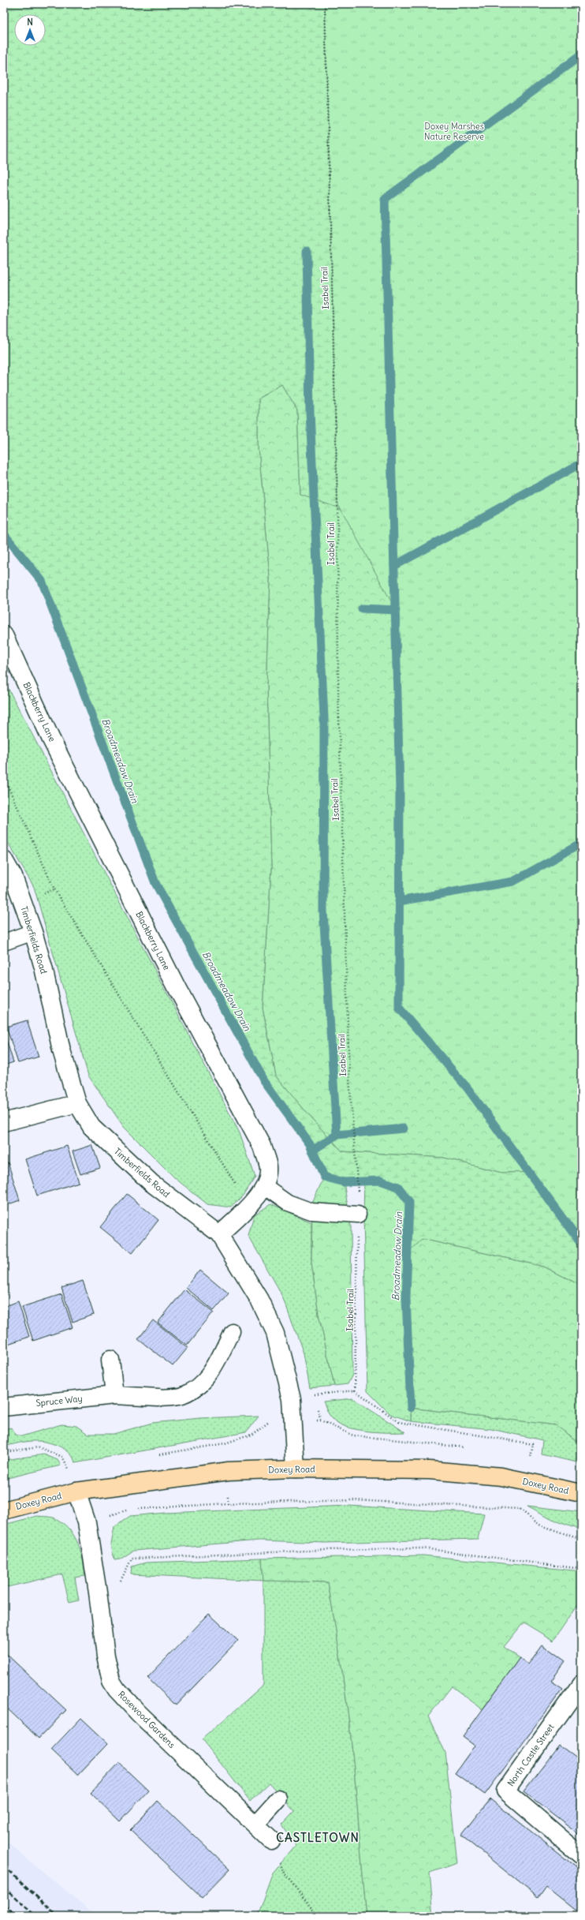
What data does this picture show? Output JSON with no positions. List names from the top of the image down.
{
  "streets": {
    "main road": ["Doxey Road"],
    "street": [
      "Blackberry Lane",
      "Timberfields Road",
      "Spruce Way",
      "Rosewood Gardens",
      "North Castle Street"
    ],
    "path": ["Isabel Trail"]
  },
  "crossings": [
    ["Blackberry Lane", "Timberfields Road"],
    ["Timberfields Road", "Doxey Road"],
    ["Doxey Road", "Rosewood Gardens"]
  ],
  "districts": ["CASTLETOWN"],
  "water": ["Broadmeadow Drain"],
  "parks": ["Doxey Marshes Nature Reserve"],
  "north": "top"
}
